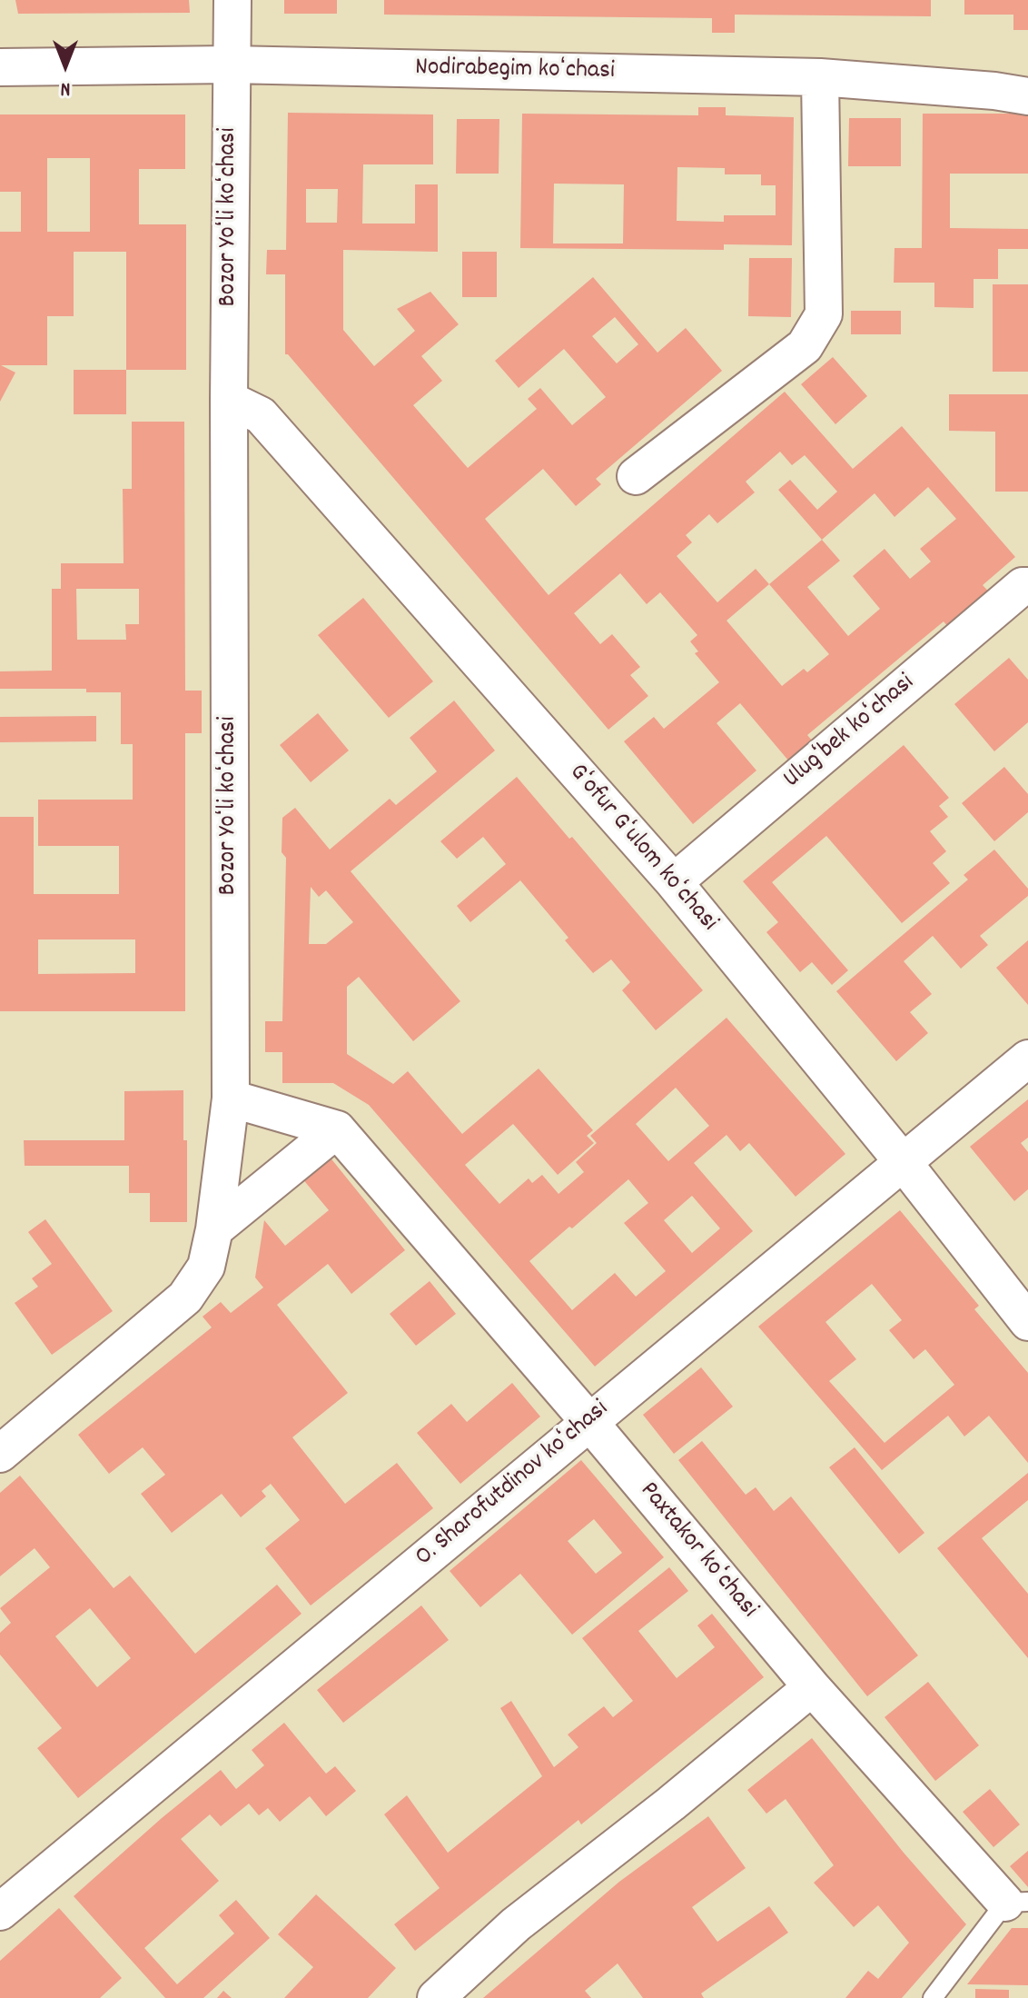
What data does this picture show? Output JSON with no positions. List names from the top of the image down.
{
  "streets": {
    "street": [
      "Nodirabegim koʻchasi",
      "Bozor Yoʻli koʻchasi",
      "Ulugʻbek koʻchasi",
      "Gʻofur Gʻulom koʻchasi",
      "O. Sharofutdinov koʻchasi",
      "Paxtakor koʻchasi"
    ]
  },
  "crossings": [
    ["Nodirabegim koʻchasi", "Bozor Yoʻli koʻchasi"],
    ["Bozor Yoʻli koʻchasi", "Gʻofur Gʻulom koʻchasi"],
    ["Ulugʻbek koʻchasi", "Gʻofur Gʻulom koʻchasi"],
    ["Gʻofur Gʻulom koʻchasi", "O. Sharofutdinov koʻchasi"],
    ["O. Sharofutdinov koʻchasi", "Paxtakor koʻchasi"]
  ],
  "north": "bottom"
}
